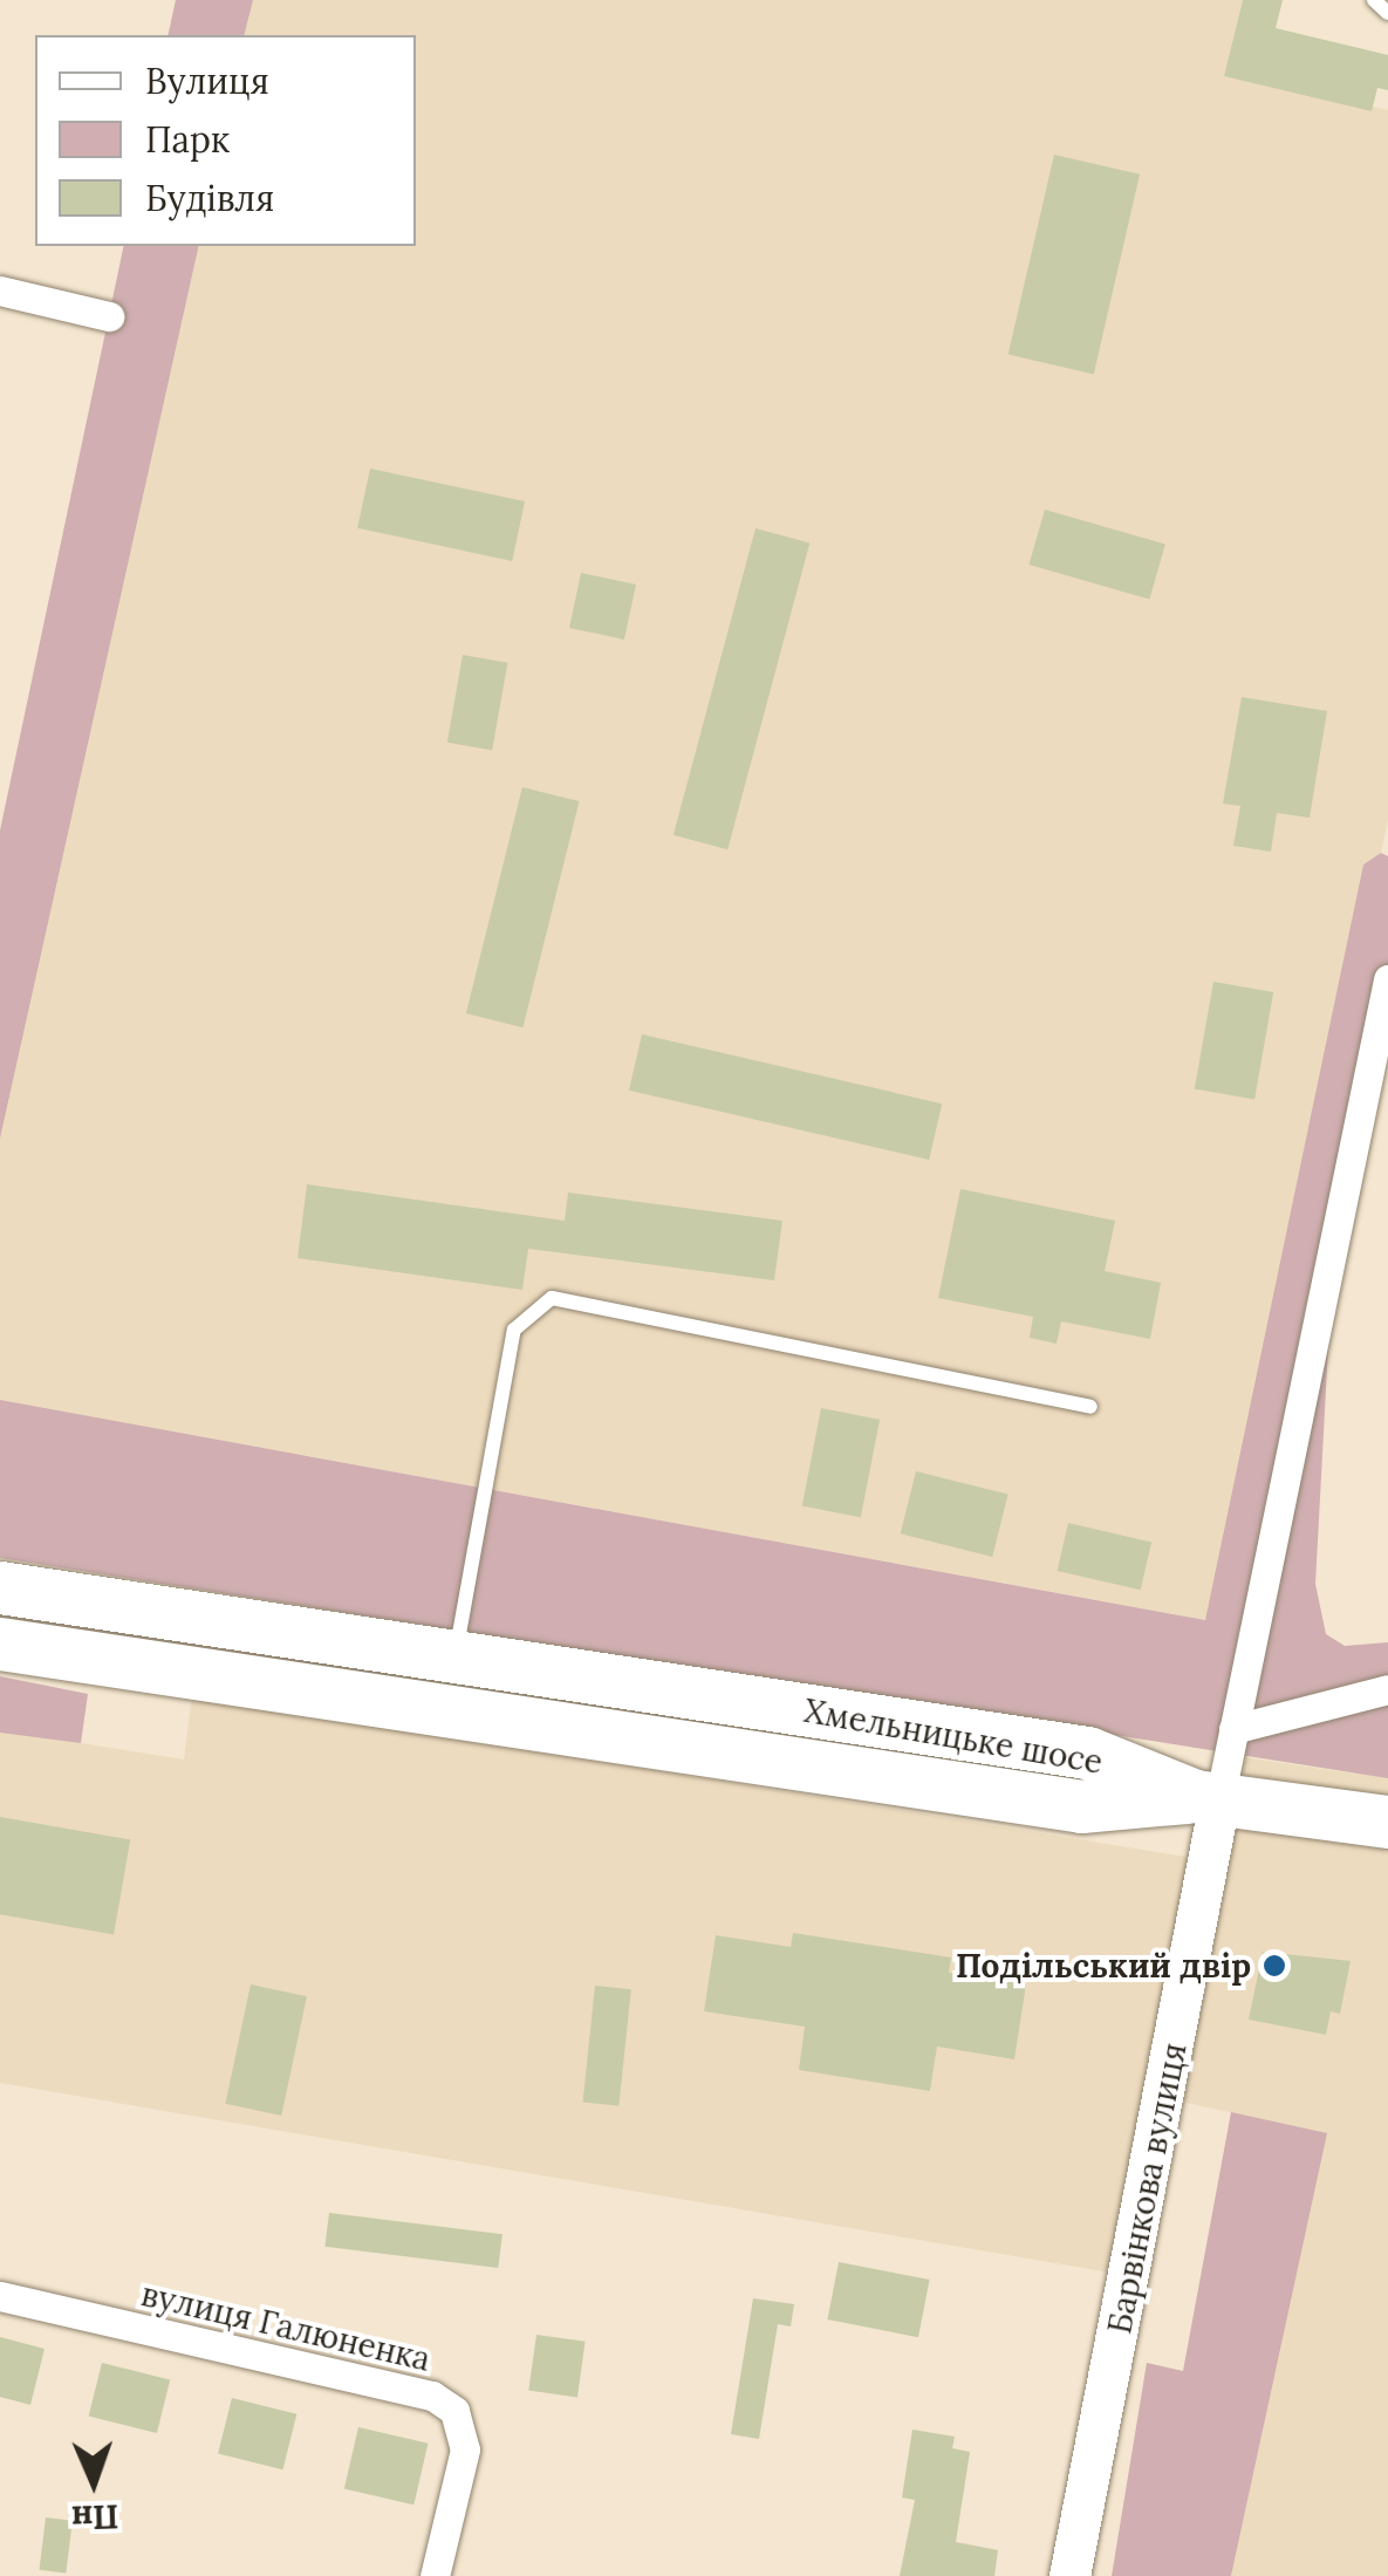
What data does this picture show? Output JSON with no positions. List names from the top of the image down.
{
  "streets": {
    "highway": ["Хмельницьке шосе"],
    "street": ["Барвінкова вулиця", "вулиця Галюненка"]
  },
  "crossings": [
    ["Хмельницьке шосе", "Барвінкова вулиця"]
  ],
  "places": ["Подільський двір"],
  "legend": ["Вулиця", "Парк", "Будівля"],
  "north": "bottom"
}
